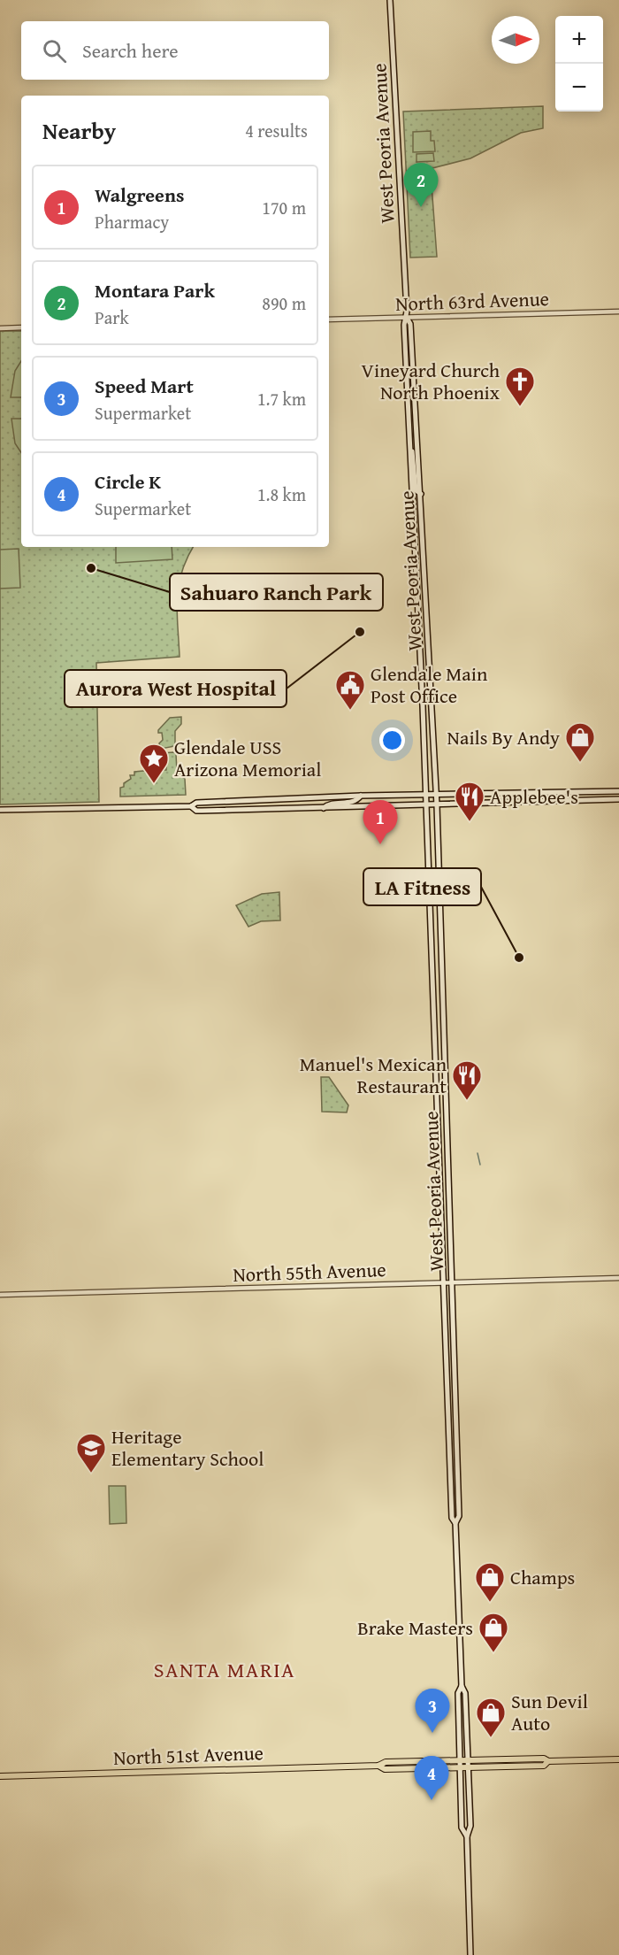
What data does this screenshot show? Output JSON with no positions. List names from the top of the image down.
{
  "streets": {
    "main road": ["West Peoria Avenue", "North 51st Avenue"],
    "street": ["North 63rd Avenue", "North 55th Avenue"]
  },
  "crossings": [
    ["West Peoria Avenue", "North 63rd Avenue"],
    ["West Peoria Avenue", "North 55th Avenue"],
    ["West Peoria Avenue", "North 51st Avenue"]
  ],
  "districts": ["SANTA MARIA"],
  "places": {
    "church": ["Vineyard Church North Phoenix"],
    "other": ["Sahuaro Ranch Park", "Aurora West Hospital", "LA Fitness"],
    "public building": ["Glendale Main Post Office"],
    "shop": [
      "Nails By Andy",
      "Champs",
      "Brake Masters",
      "Sun Devil Auto"
    ],
    "place": ["Glendale USS Arizona Memorial"],
    "restaurant": ["Applebee's", "Manuel's Mexican Restaurant"],
    "school or university": ["Heritage Elementary School"]
  },
  "north": "right",
  "page": {
    "map_buttons": ["+", "−"],
    "search": "Search here",
    "heading": ["Nearby", "4 results"],
    "pins": [
      "2",
      "1",
      "3",
      "4"
    ],
    "list": [
      {
        "mark": "1",
        "name": "Walgreens",
        "note": "Pharmacy",
        "value": "170 m"
      },
      {
        "mark": "2",
        "name": "Montara Park",
        "note": "Park",
        "value": "890 m"
      },
      {
        "mark": "3",
        "name": "Speed Mart",
        "note": "Supermarket",
        "value": "1.7 km"
      },
      {
        "mark": "4",
        "name": "Circle K",
        "note": "Supermarket",
        "value": "1.8 km"
      }
    ]
  }
}
